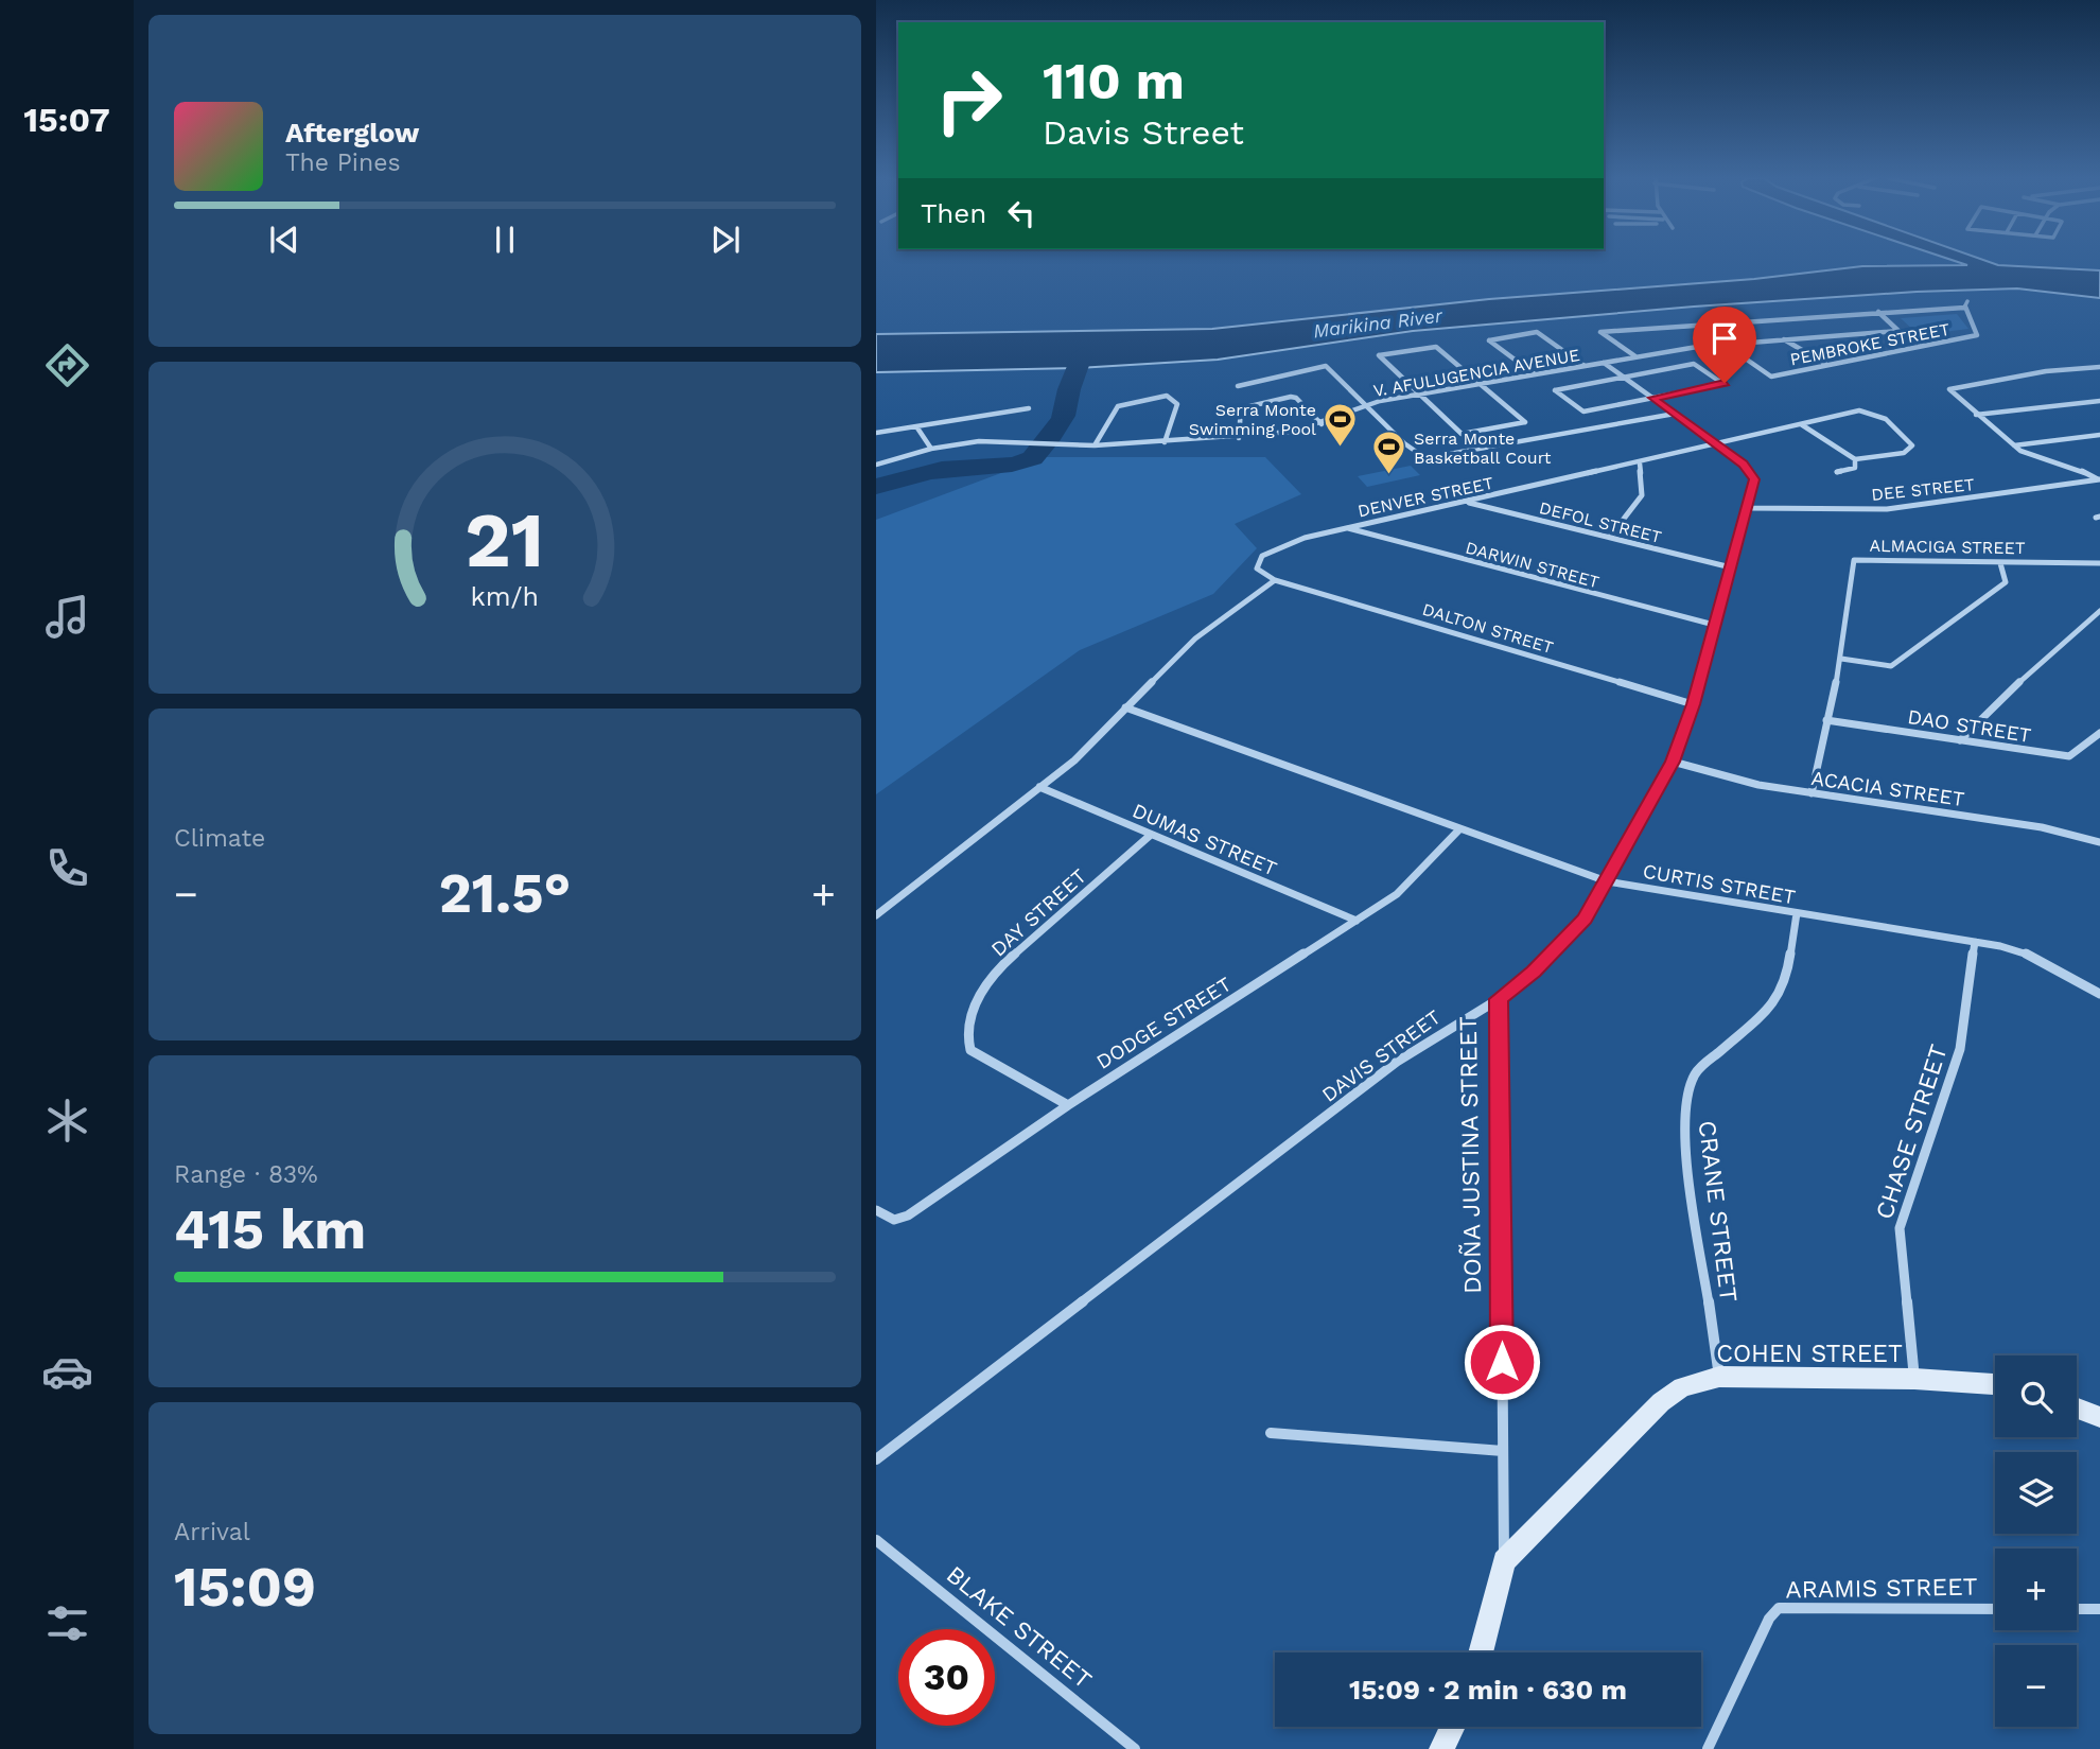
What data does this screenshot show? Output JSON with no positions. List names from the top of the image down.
{
  "streets": {
    "street": [
      "PEMBROKE STREET",
      "V. AFULUGENCIA AVENUE",
      "DEE STREET",
      "DENVER STREET",
      "DEFOL STREET",
      "ALMACIGA STREET",
      "DARWIN STREET",
      "DALTON STREET",
      "DAO STREET",
      "ACACIA STREET",
      "DUMAS STREET",
      "CURTIS STREET",
      "DAY STREET",
      "DODGE STREET",
      "DAVIS STREET",
      "CHASE STREET",
      "DOÑA JUSTINA STREET",
      "CRANE STREET",
      "COHEN STREET",
      "ARAMIS STREET",
      "BLAKE STREET"
    ]
  },
  "crossings": [
    ["PEMBROKE STREET", "V. AFULUGENCIA AVENUE"],
    ["V. AFULUGENCIA AVENUE", "DAVIS STREET"],
    ["DEE STREET", "DAVIS STREET"],
    ["DENVER STREET", "DEFOL STREET"],
    ["DENVER STREET", "DARWIN STREET"],
    ["DENVER STREET", "DALTON STREET"],
    ["DENVER STREET", "DAVIS STREET"],
    ["DEFOL STREET", "DAVIS STREET"],
    ["ALMACIGA STREET", "DAO STREET"],
    ["ALMACIGA STREET", "ACACIA STREET"],
    ["DARWIN STREET", "DAVIS STREET"],
    ["DALTON STREET", "DAVIS STREET"],
    ["ACACIA STREET", "DAVIS STREET"],
    ["DUMAS STREET", "DAY STREET"],
    ["DUMAS STREET", "DODGE STREET"],
    ["CURTIS STREET", "DODGE STREET"],
    ["CURTIS STREET", "DAVIS STREET"],
    ["CURTIS STREET", "CHASE STREET"],
    ["CURTIS STREET", "CRANE STREET"],
    ["DAY STREET", "DODGE STREET"],
    ["DAVIS STREET", "DOÑA JUSTINA STREET"],
    ["CHASE STREET", "COHEN STREET"],
    ["DOÑA JUSTINA STREET", "COHEN STREET"],
    ["CRANE STREET", "COHEN STREET"]
  ],
  "water": ["Marikina River"],
  "places": {
    "sports": ["Serra Monte Swimming Pool", "Serra Monte Basketball Court"]
  },
  "page": {
    "tabs": "15:07",
    "turn": ["110 m", "Davis Street"],
    "song": ["Afterglow", "The Pines"],
    "then": "Then",
    "tile": [
      "Climate",
      ["Range · 83%", "415 km"],
      ["Arrival", "15:09"]
    ],
    "heat": ["−", "21.5°", "+"],
    "map_buttons": ["+", "−"],
    "limit": "30",
    "trip": "15:09 · 2 min · 630 m",
    "gauge": ["21", "km/h"]
  }
}
